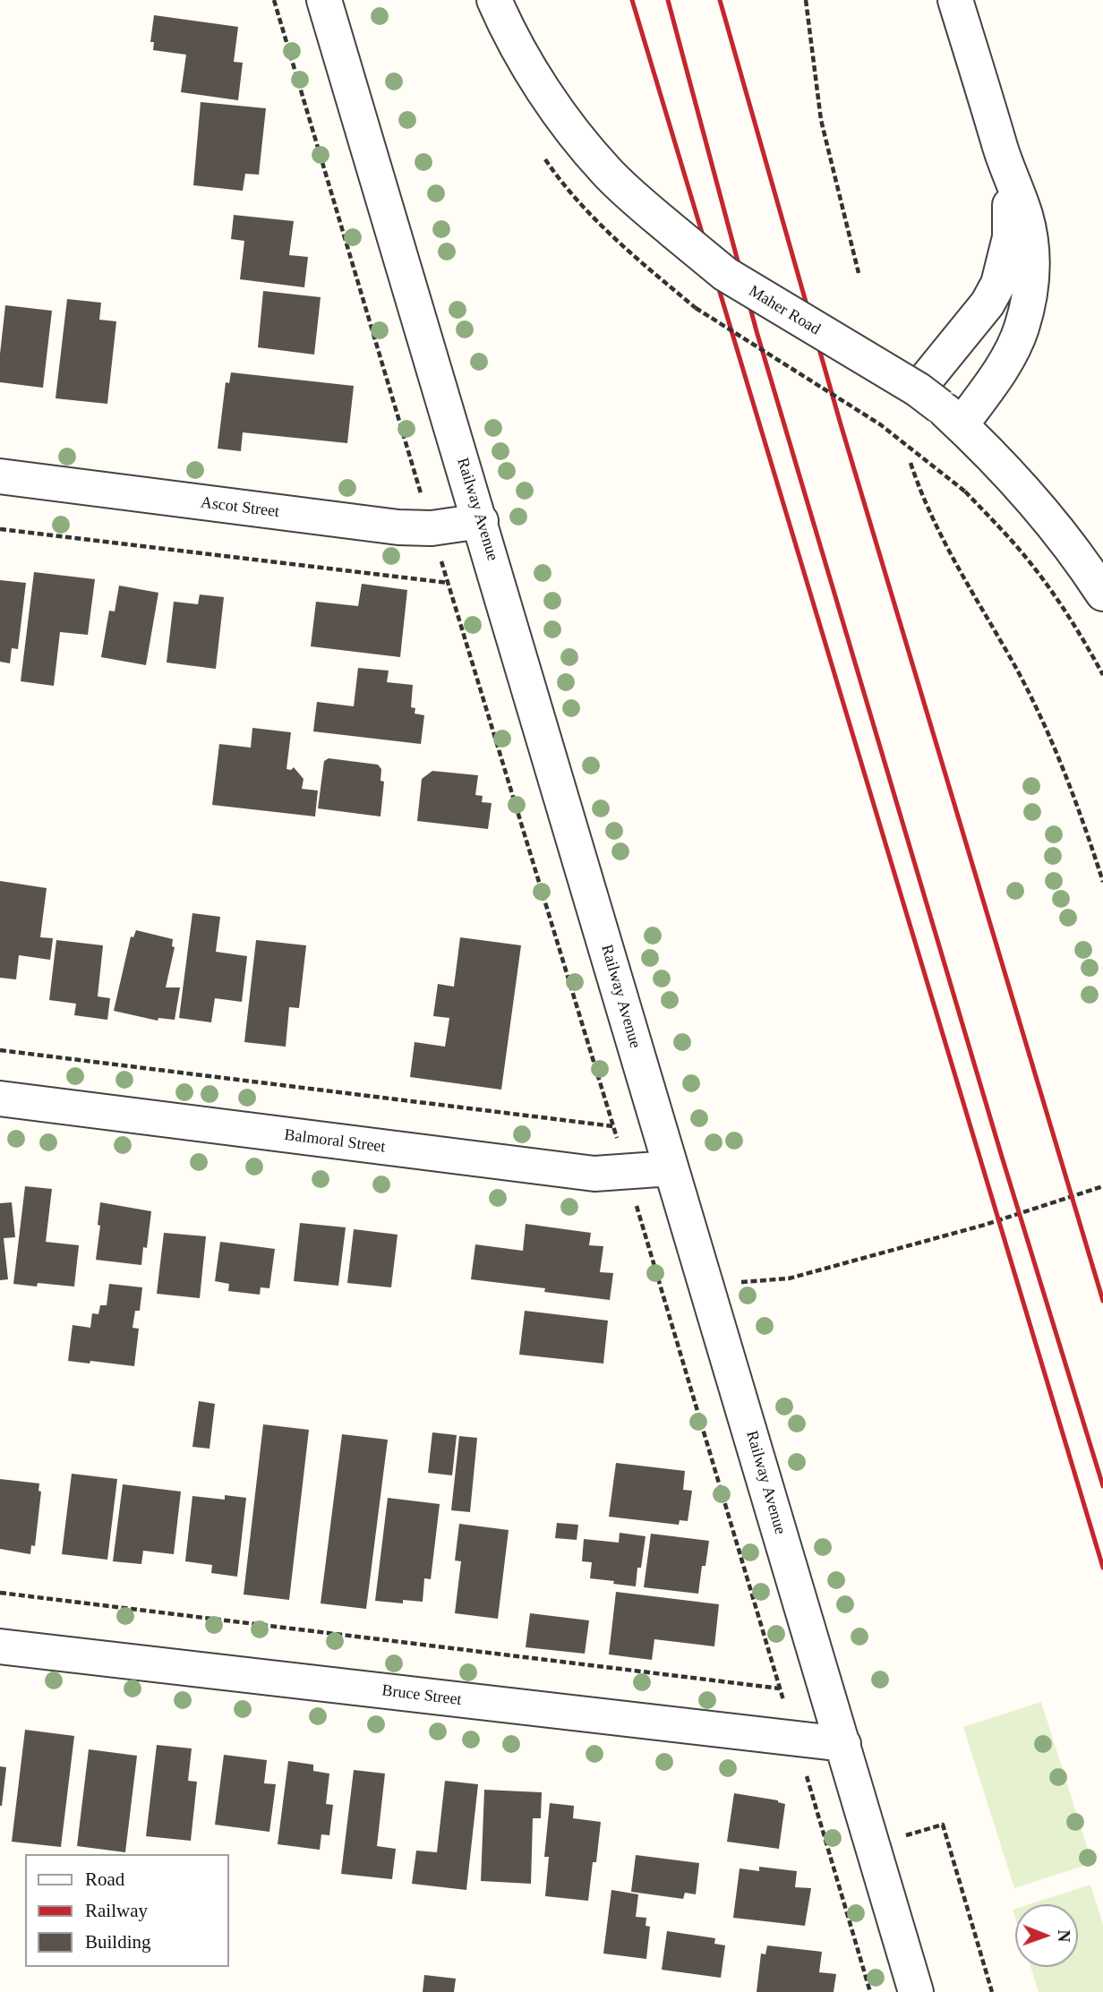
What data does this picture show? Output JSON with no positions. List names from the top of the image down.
{
  "streets": {
    "street": [
      "Maher Road",
      "Ascot Street",
      "Railway Avenue",
      "Balmoral Street",
      "Bruce Street"
    ]
  },
  "crossings": [
    ["Ascot Street", "Railway Avenue"],
    ["Railway Avenue", "Balmoral Street"],
    ["Railway Avenue", "Bruce Street"]
  ],
  "legend": ["Road", "Railway", "Building"],
  "north": "right"
}
